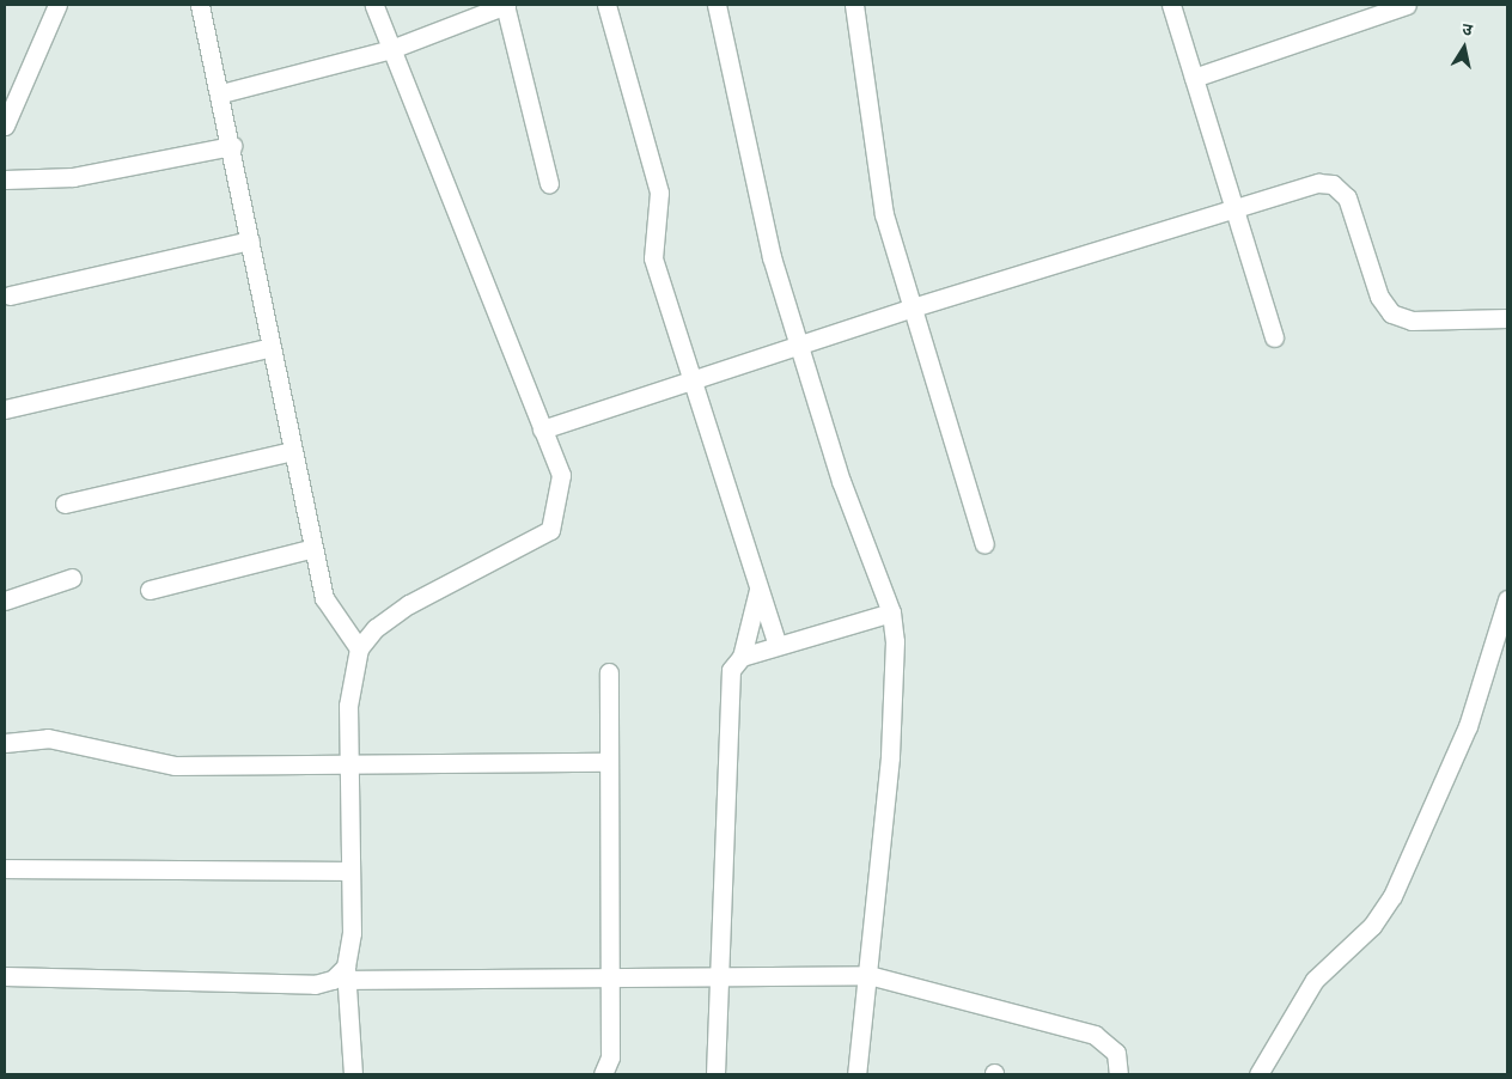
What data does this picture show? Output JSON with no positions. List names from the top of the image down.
{
  "north": "top"
}
